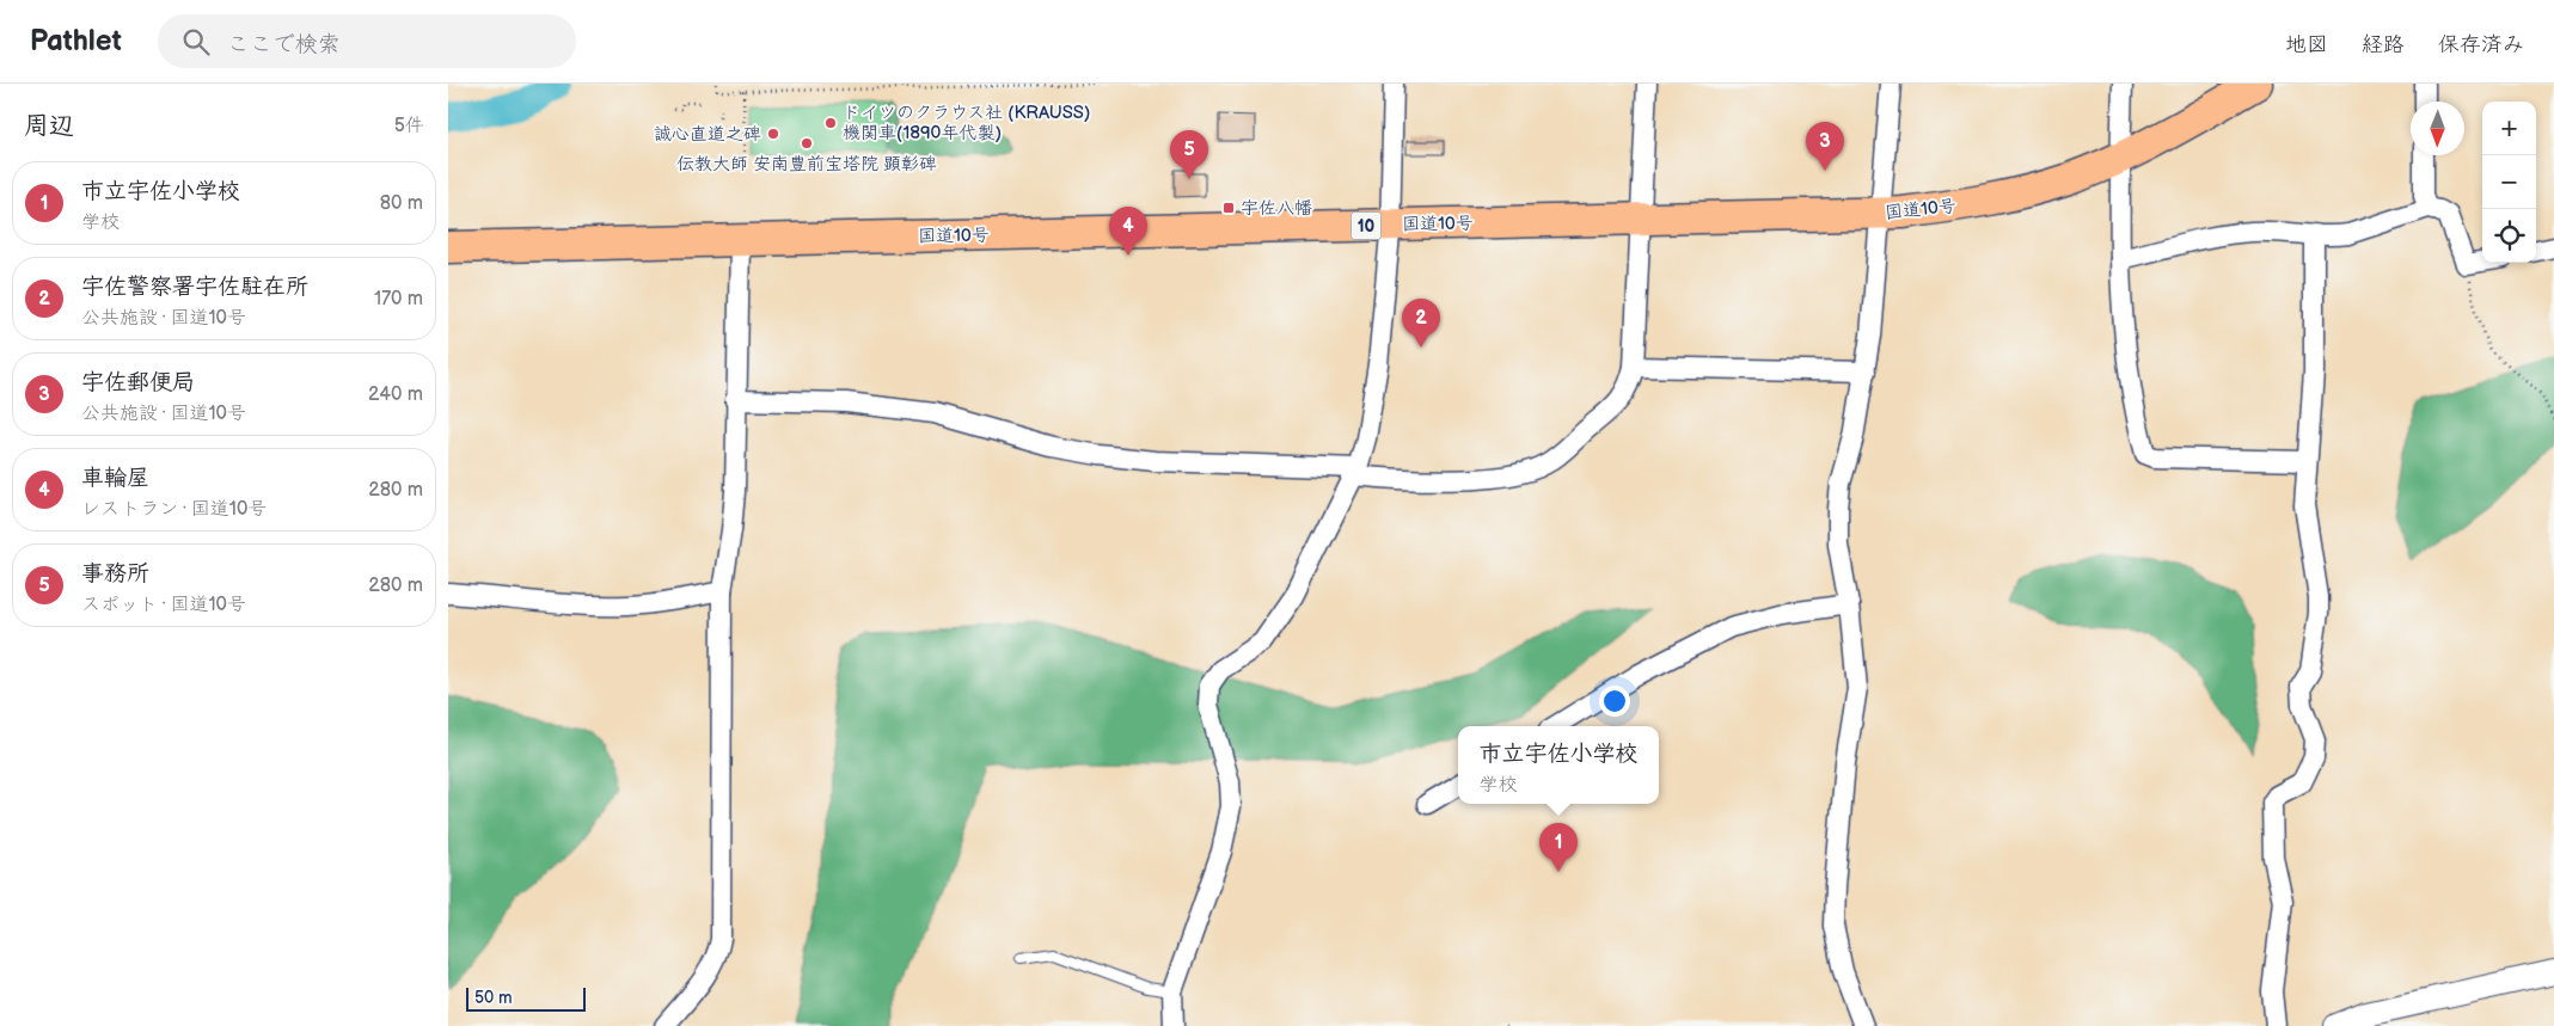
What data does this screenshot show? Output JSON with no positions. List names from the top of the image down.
{
  "streets": {
    "highway": ["国道10号", "10"]
  },
  "places": {
    "other": ["ドイツのクラウス社 (KRAUSS) 機関車(1890年代製)", "誠心直道之碑", "伝教大師 安南豊前宝塔院 顕彰碑"],
    "transit": ["宇佐八幡"]
  },
  "scale_bar": "50 m",
  "north": "bottom",
  "page": {
    "header": "Pathlet",
    "search": "ここで検索",
    "nav": ["地図", "経路", "保存済み"],
    "heading": ["周辺", "5件"],
    "map_buttons": ["+", "−"],
    "pins": [
      "3",
      "5",
      "4",
      "2",
      "1"
    ],
    "list": [
      {
        "mark": "1",
        "name": "市立宇佐小学校",
        "note": "学校",
        "value": "80 m"
      },
      {
        "mark": "2",
        "name": "宇佐警察署宇佐駐在所",
        "note": "公共施設 · 国道10号",
        "value": "170 m"
      },
      {
        "mark": "3",
        "name": "宇佐郵便局",
        "note": "公共施設 · 国道10号",
        "value": "240 m"
      },
      {
        "mark": "4",
        "name": "車輪屋",
        "note": "レストラン · 国道10号",
        "value": "280 m"
      },
      {
        "mark": "5",
        "name": "事務所",
        "note": "スポット · 国道10号",
        "value": "280 m"
      }
    ],
    "popup": ["市立宇佐小学校", "学校"],
    "scale": "50 m"
  }
}
